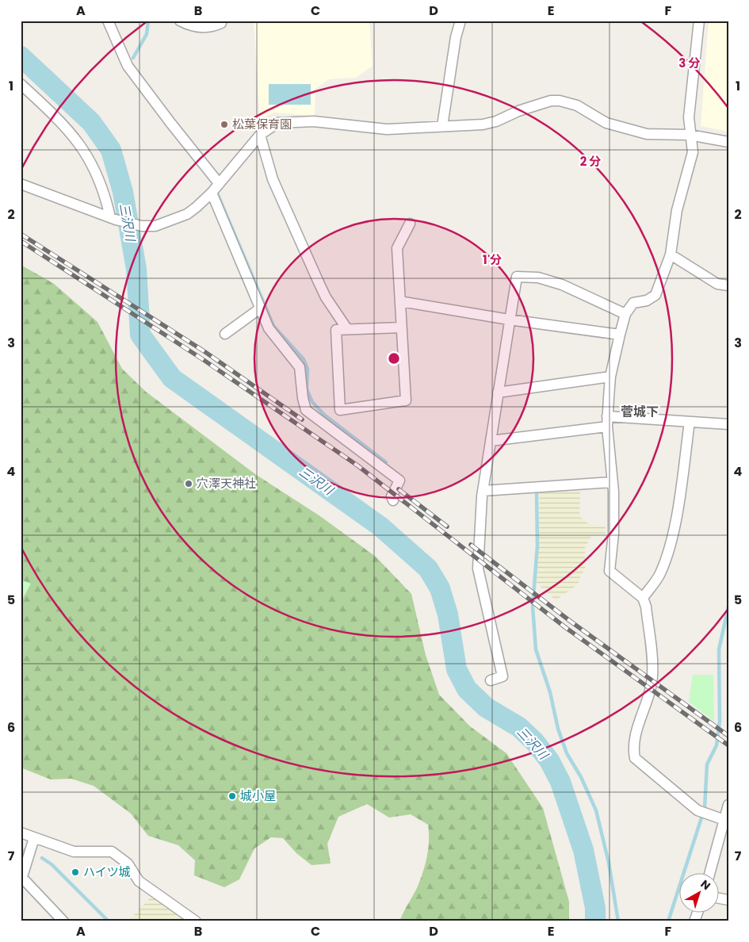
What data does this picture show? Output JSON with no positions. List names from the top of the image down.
{
  "districts": ["菅城下"],
  "water": ["三沢川"],
  "places": [
    "松葉保育園",
    "穴澤天神社",
    "城小屋",
    "ハイツ城"
  ],
  "north": "top right",
  "grid": {
    "columns": [
      "A",
      "B",
      "C",
      "D",
      "E",
      "F"
    ],
    "rows": [
      "1",
      "2",
      "3",
      "4",
      "5",
      "6",
      "7"
    ]
  },
  "rings": ["3 分", "2 分", "1 分"]
}
